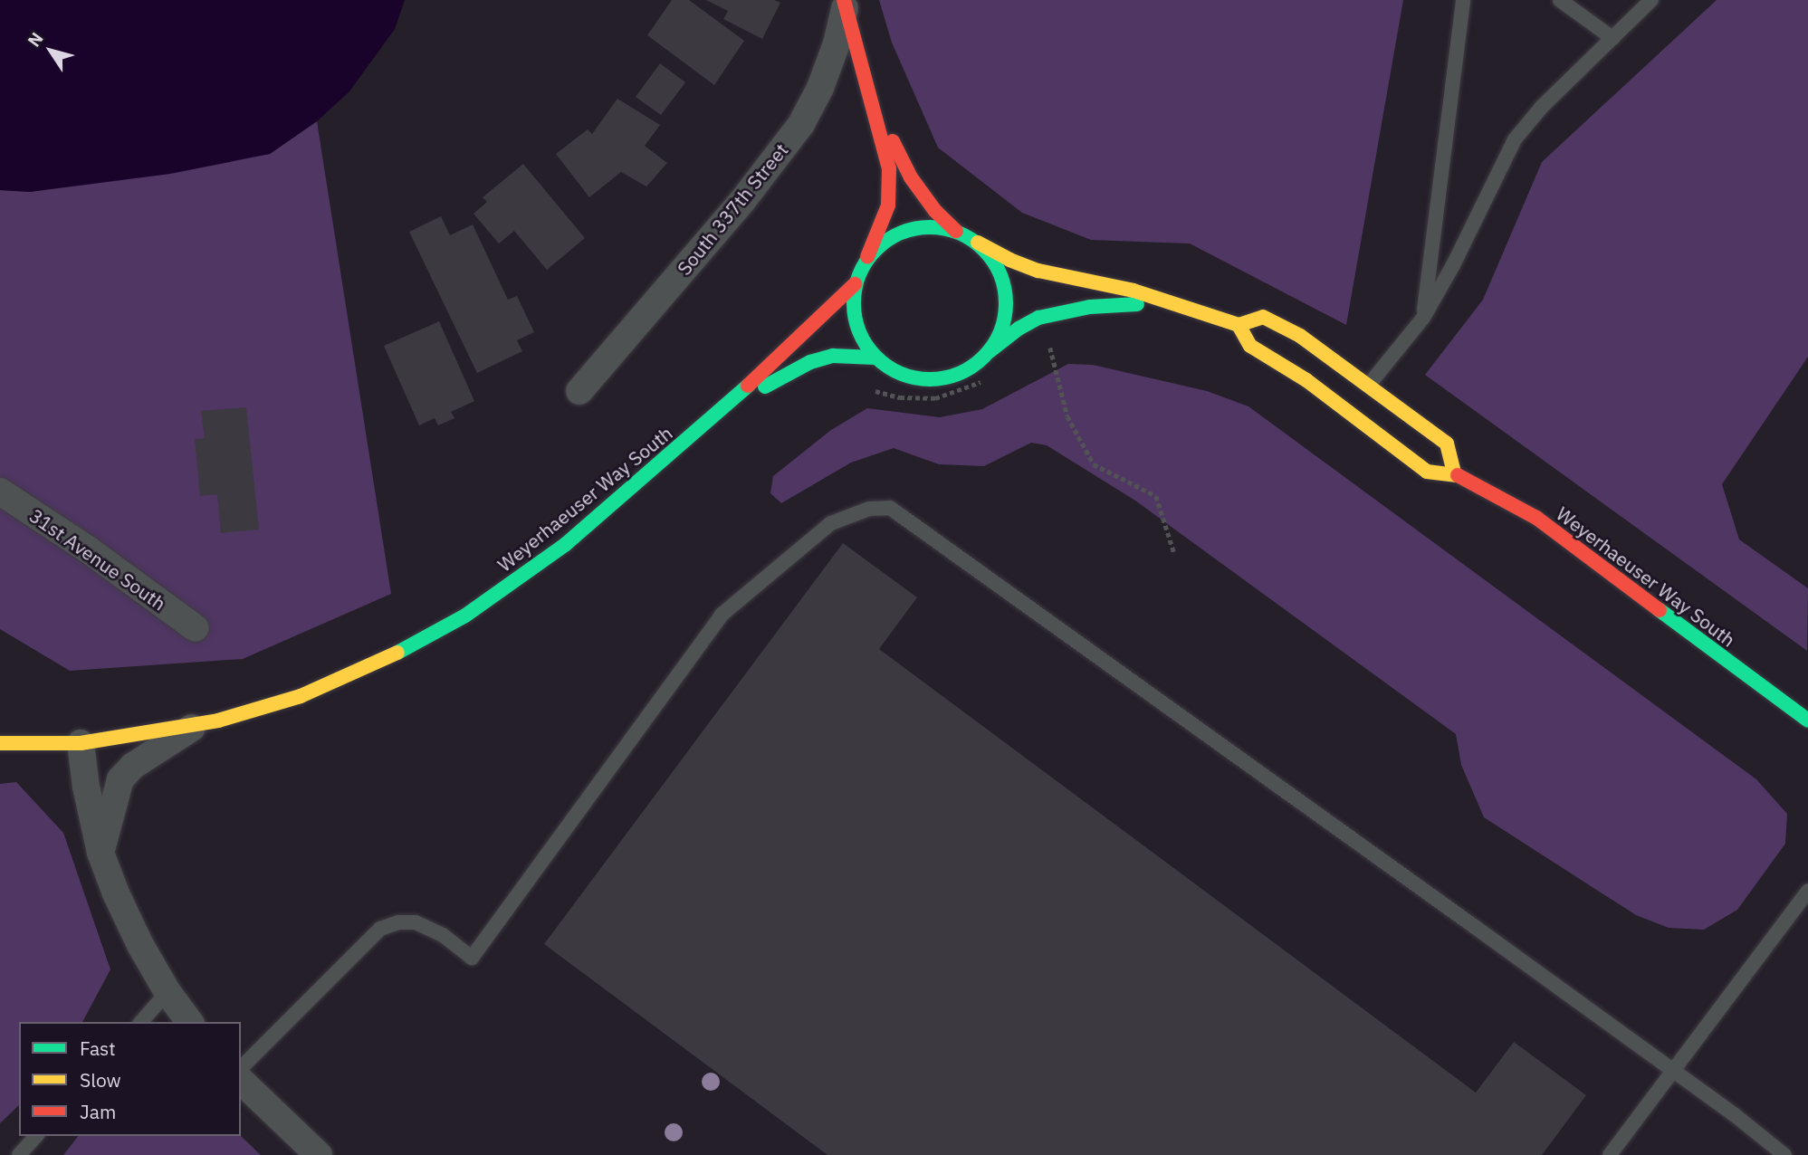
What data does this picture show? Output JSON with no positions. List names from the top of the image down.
{
  "streets": {
    "street": ["South 337th Street", "Weyerhaeuser Way South", "31st Avenue South"]
  },
  "legend": ["Fast", "Slow", "Jam"],
  "north": "top left"
}
